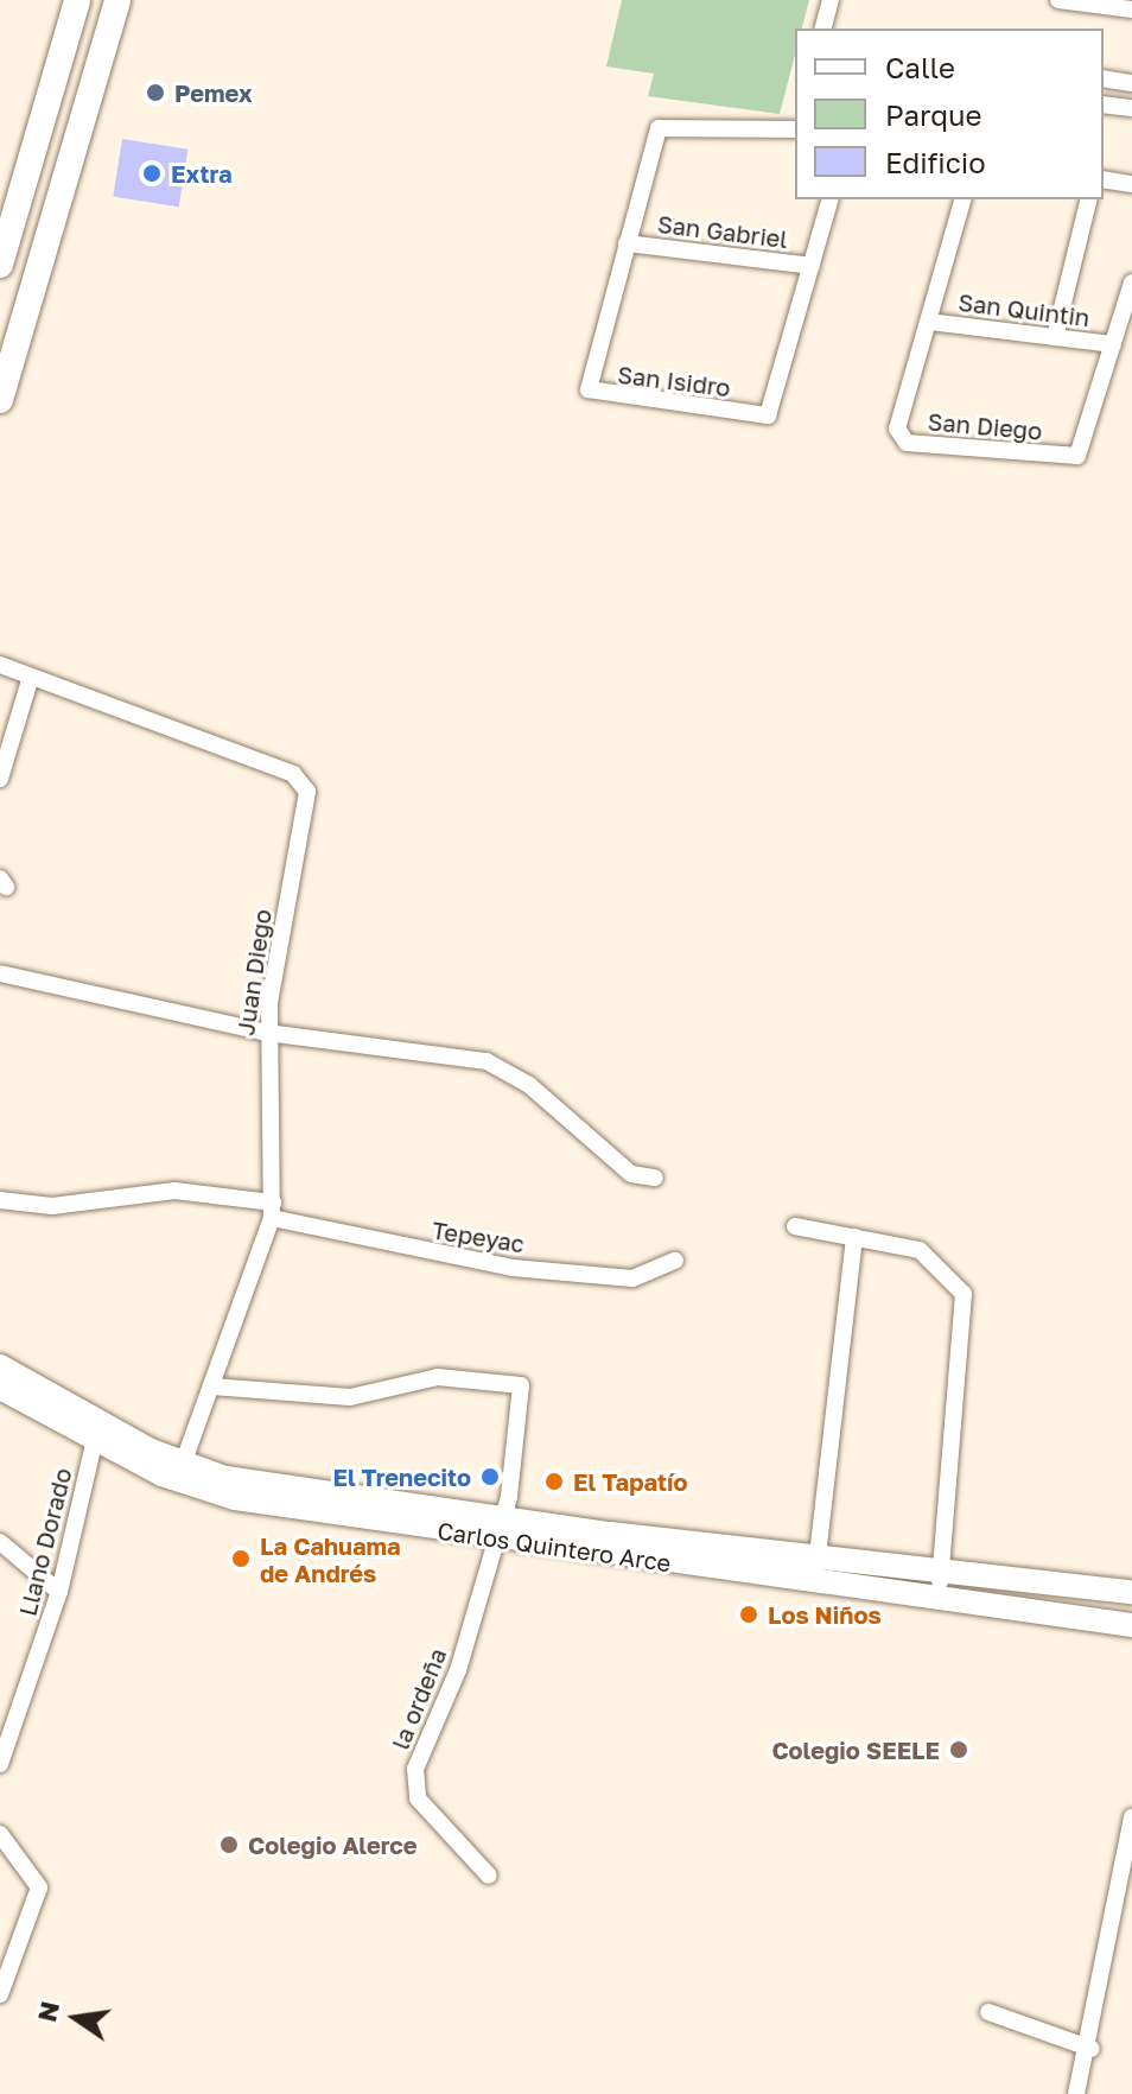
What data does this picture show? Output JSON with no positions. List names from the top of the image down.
{
  "streets": {
    "main road": ["Carlos Quintero Arce"],
    "street": [
      "San Gabriel",
      "San Quintin",
      "San Isidro",
      "San Diego",
      "Juan Diego",
      "Tepeyac",
      "Llano Dorado",
      "la ordeña"
    ]
  },
  "crossings": [
    ["San Gabriel", "San Isidro"],
    ["San Quintin", "San Diego"],
    ["Juan Diego", "Tepeyac"],
    ["Juan Diego", "Carlos Quintero Arce"],
    ["Juan Diego", "la ordeña"],
    ["Llano Dorado", "Carlos Quintero Arce"],
    ["Carlos Quintero Arce", "la ordeña"]
  ],
  "places": [
    "Pemex",
    "Extra",
    "El Trenecito",
    "El Tapatío",
    "La Cahuama de Andrés",
    "Los Niños",
    "Colegio SEELE",
    "Colegio Alerce"
  ],
  "legend": ["Calle", "Parque", "Edificio"],
  "north": "left"
}
